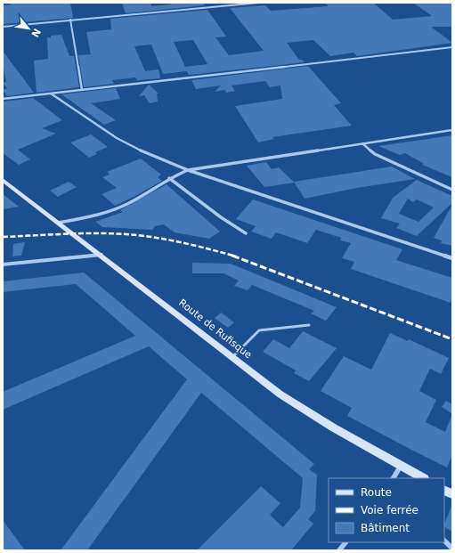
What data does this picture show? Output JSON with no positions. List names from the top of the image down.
{
  "streets": {
    "main road": ["Route de Rufisque"]
  },
  "legend": ["Route", "Voie ferrée", "Bâtiment"],
  "north": "bottom right"
}
